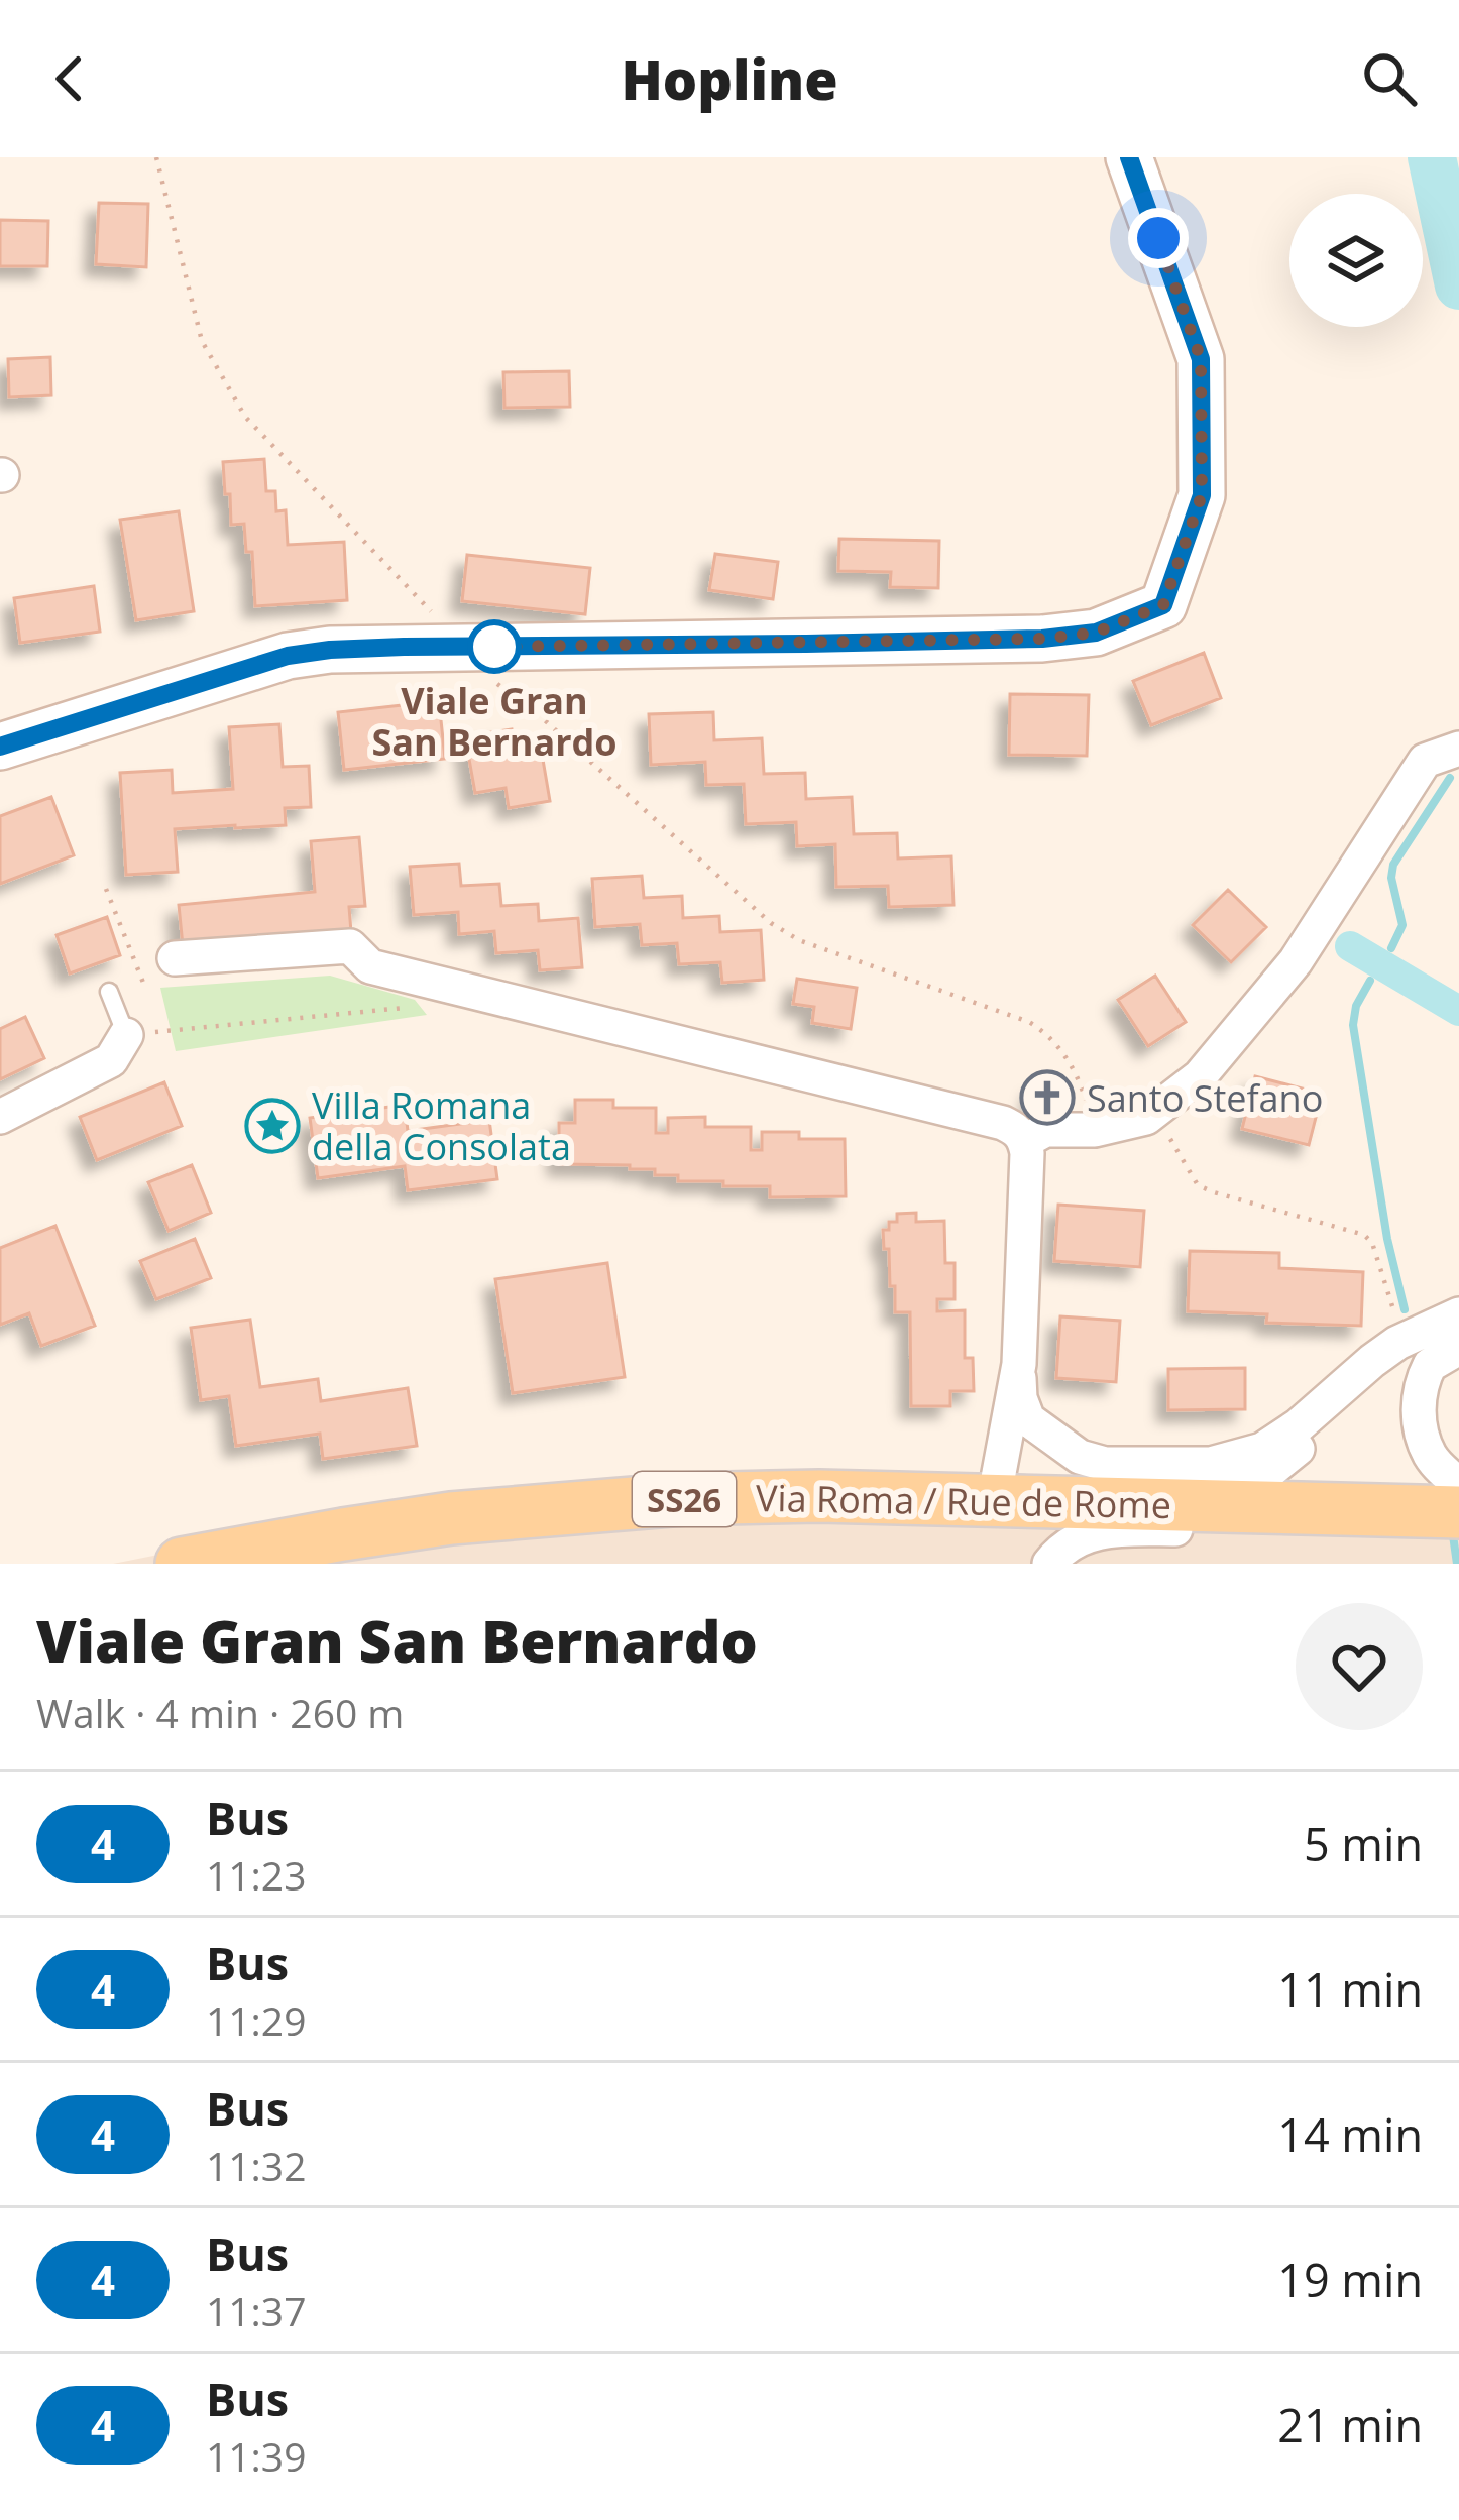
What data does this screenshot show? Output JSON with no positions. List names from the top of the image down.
{
  "streets": {
    "main road": ["SS26", "Via Roma / Rue de Rome"]
  },
  "places": {
    "other": ["Viale Gran San Bernardo"],
    "church": ["Santo Stefano"],
    "place": ["Villa Romana della Consolata"]
  },
  "lines": ["bus line 4"],
  "page": {
    "header": "Hopline",
    "heading": ["Viale Gran San Bernardo", "Walk · 4 min · 260 m"],
    "list": [
      {
        "mark": "4",
        "name": "Bus",
        "note": "11:23",
        "value": "5 min"
      },
      {
        "mark": "4",
        "name": "Bus",
        "note": "11:29",
        "value": "11 min"
      },
      {
        "mark": "4",
        "name": "Bus",
        "note": "11:32",
        "value": "14 min"
      },
      {
        "mark": "4",
        "name": "Bus",
        "note": "11:37",
        "value": "19 min"
      },
      {
        "mark": "4",
        "name": "Bus",
        "note": "11:39",
        "value": "21 min"
      }
    ]
  }
}
